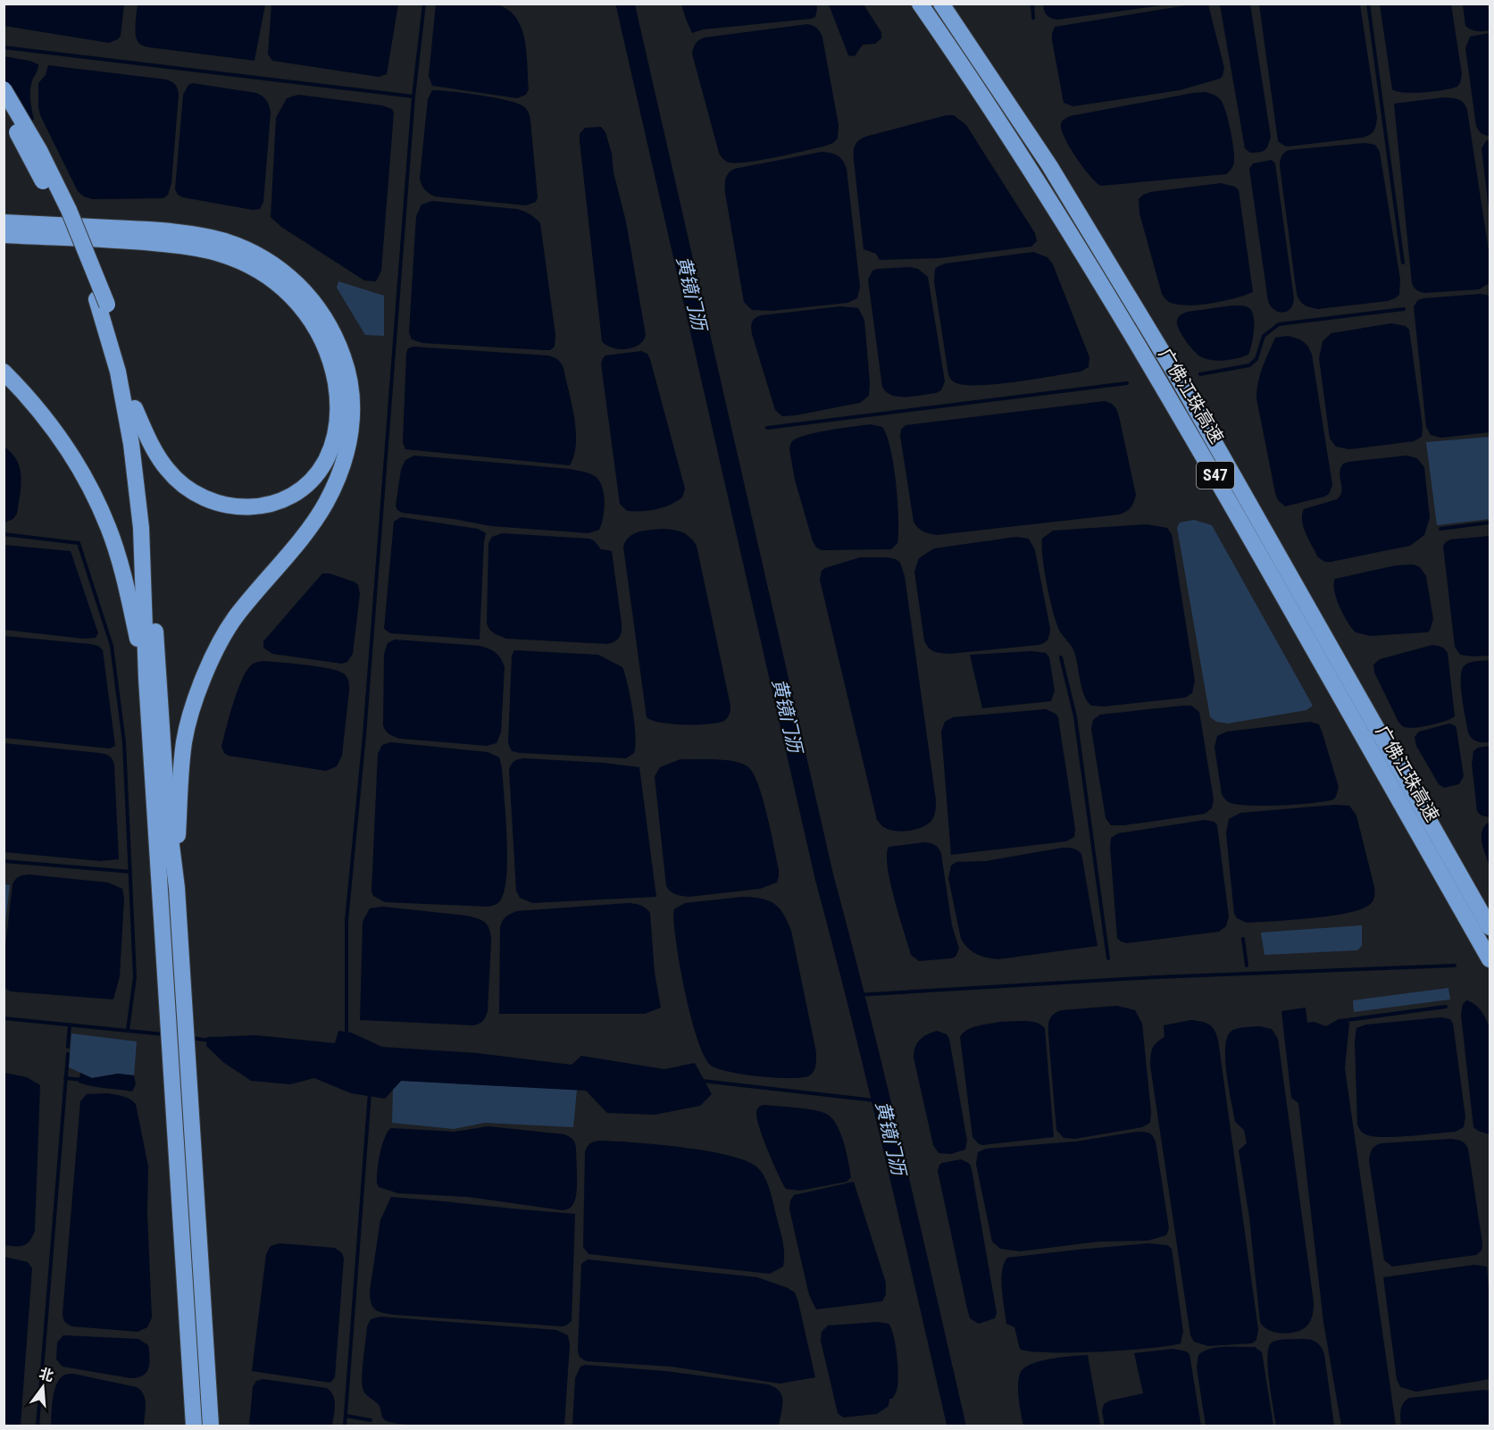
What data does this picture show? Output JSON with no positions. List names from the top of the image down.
{
  "streets": {
    "highway": ["广佛江珠高速", "S47"]
  },
  "water": ["黄镜门沥"],
  "north": "top"
}
